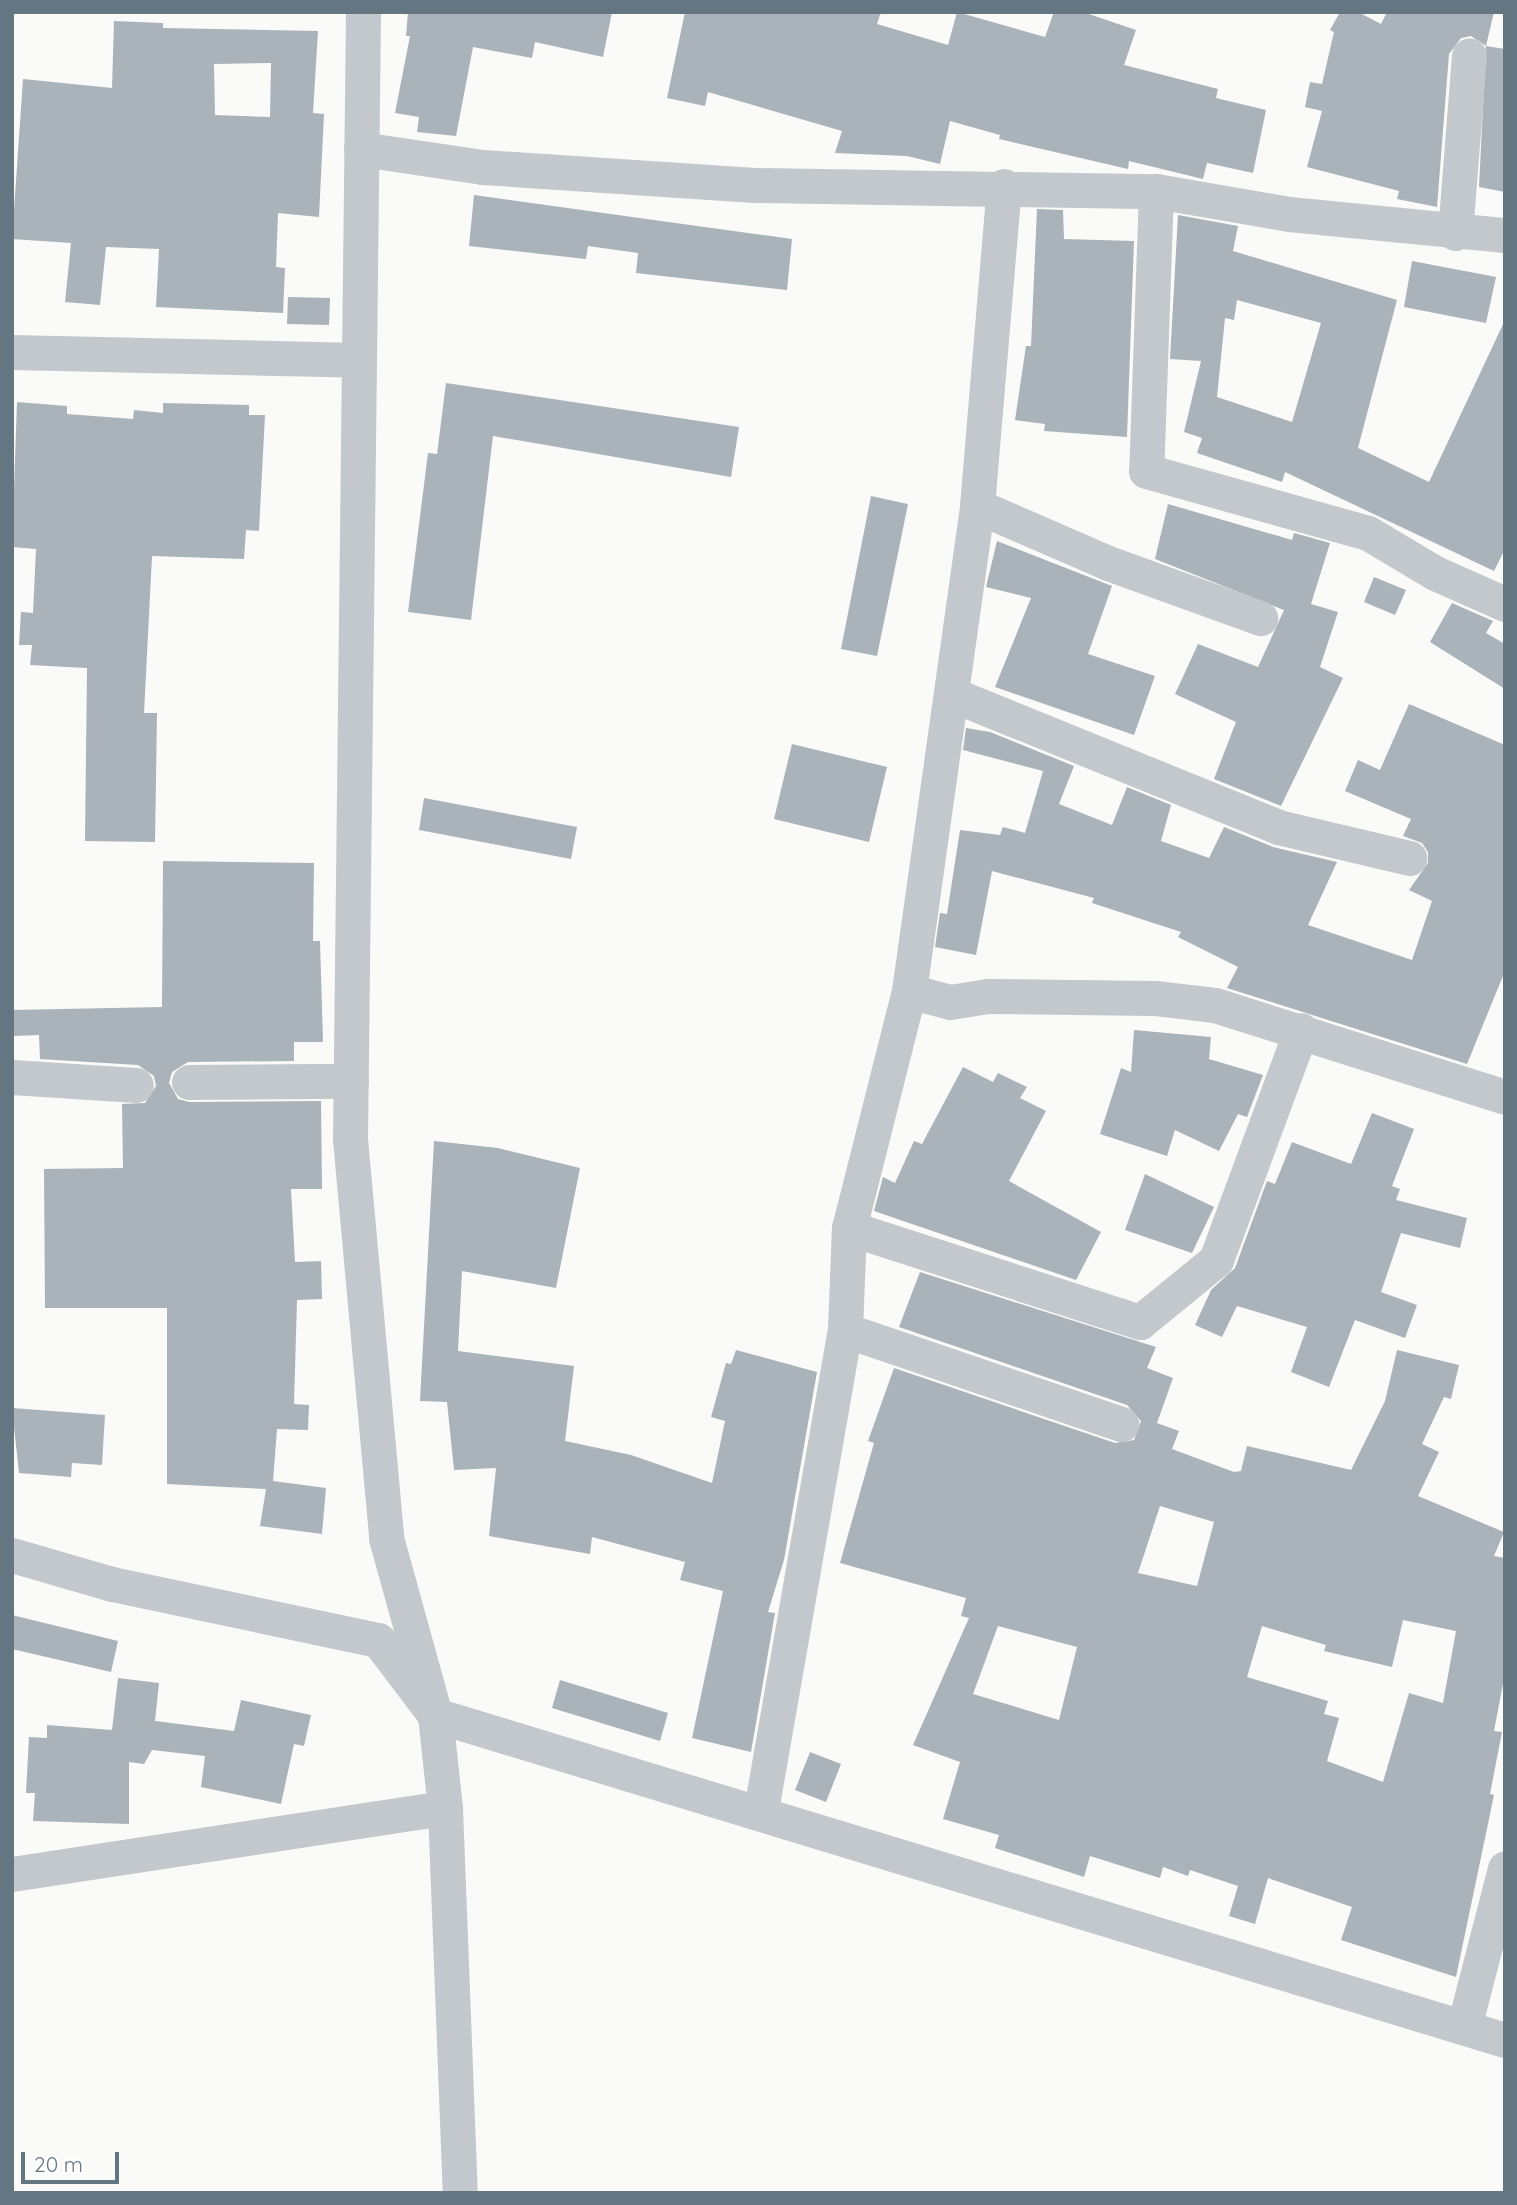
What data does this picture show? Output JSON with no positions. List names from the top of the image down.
{
  "scale_bar": "20 m"
}
